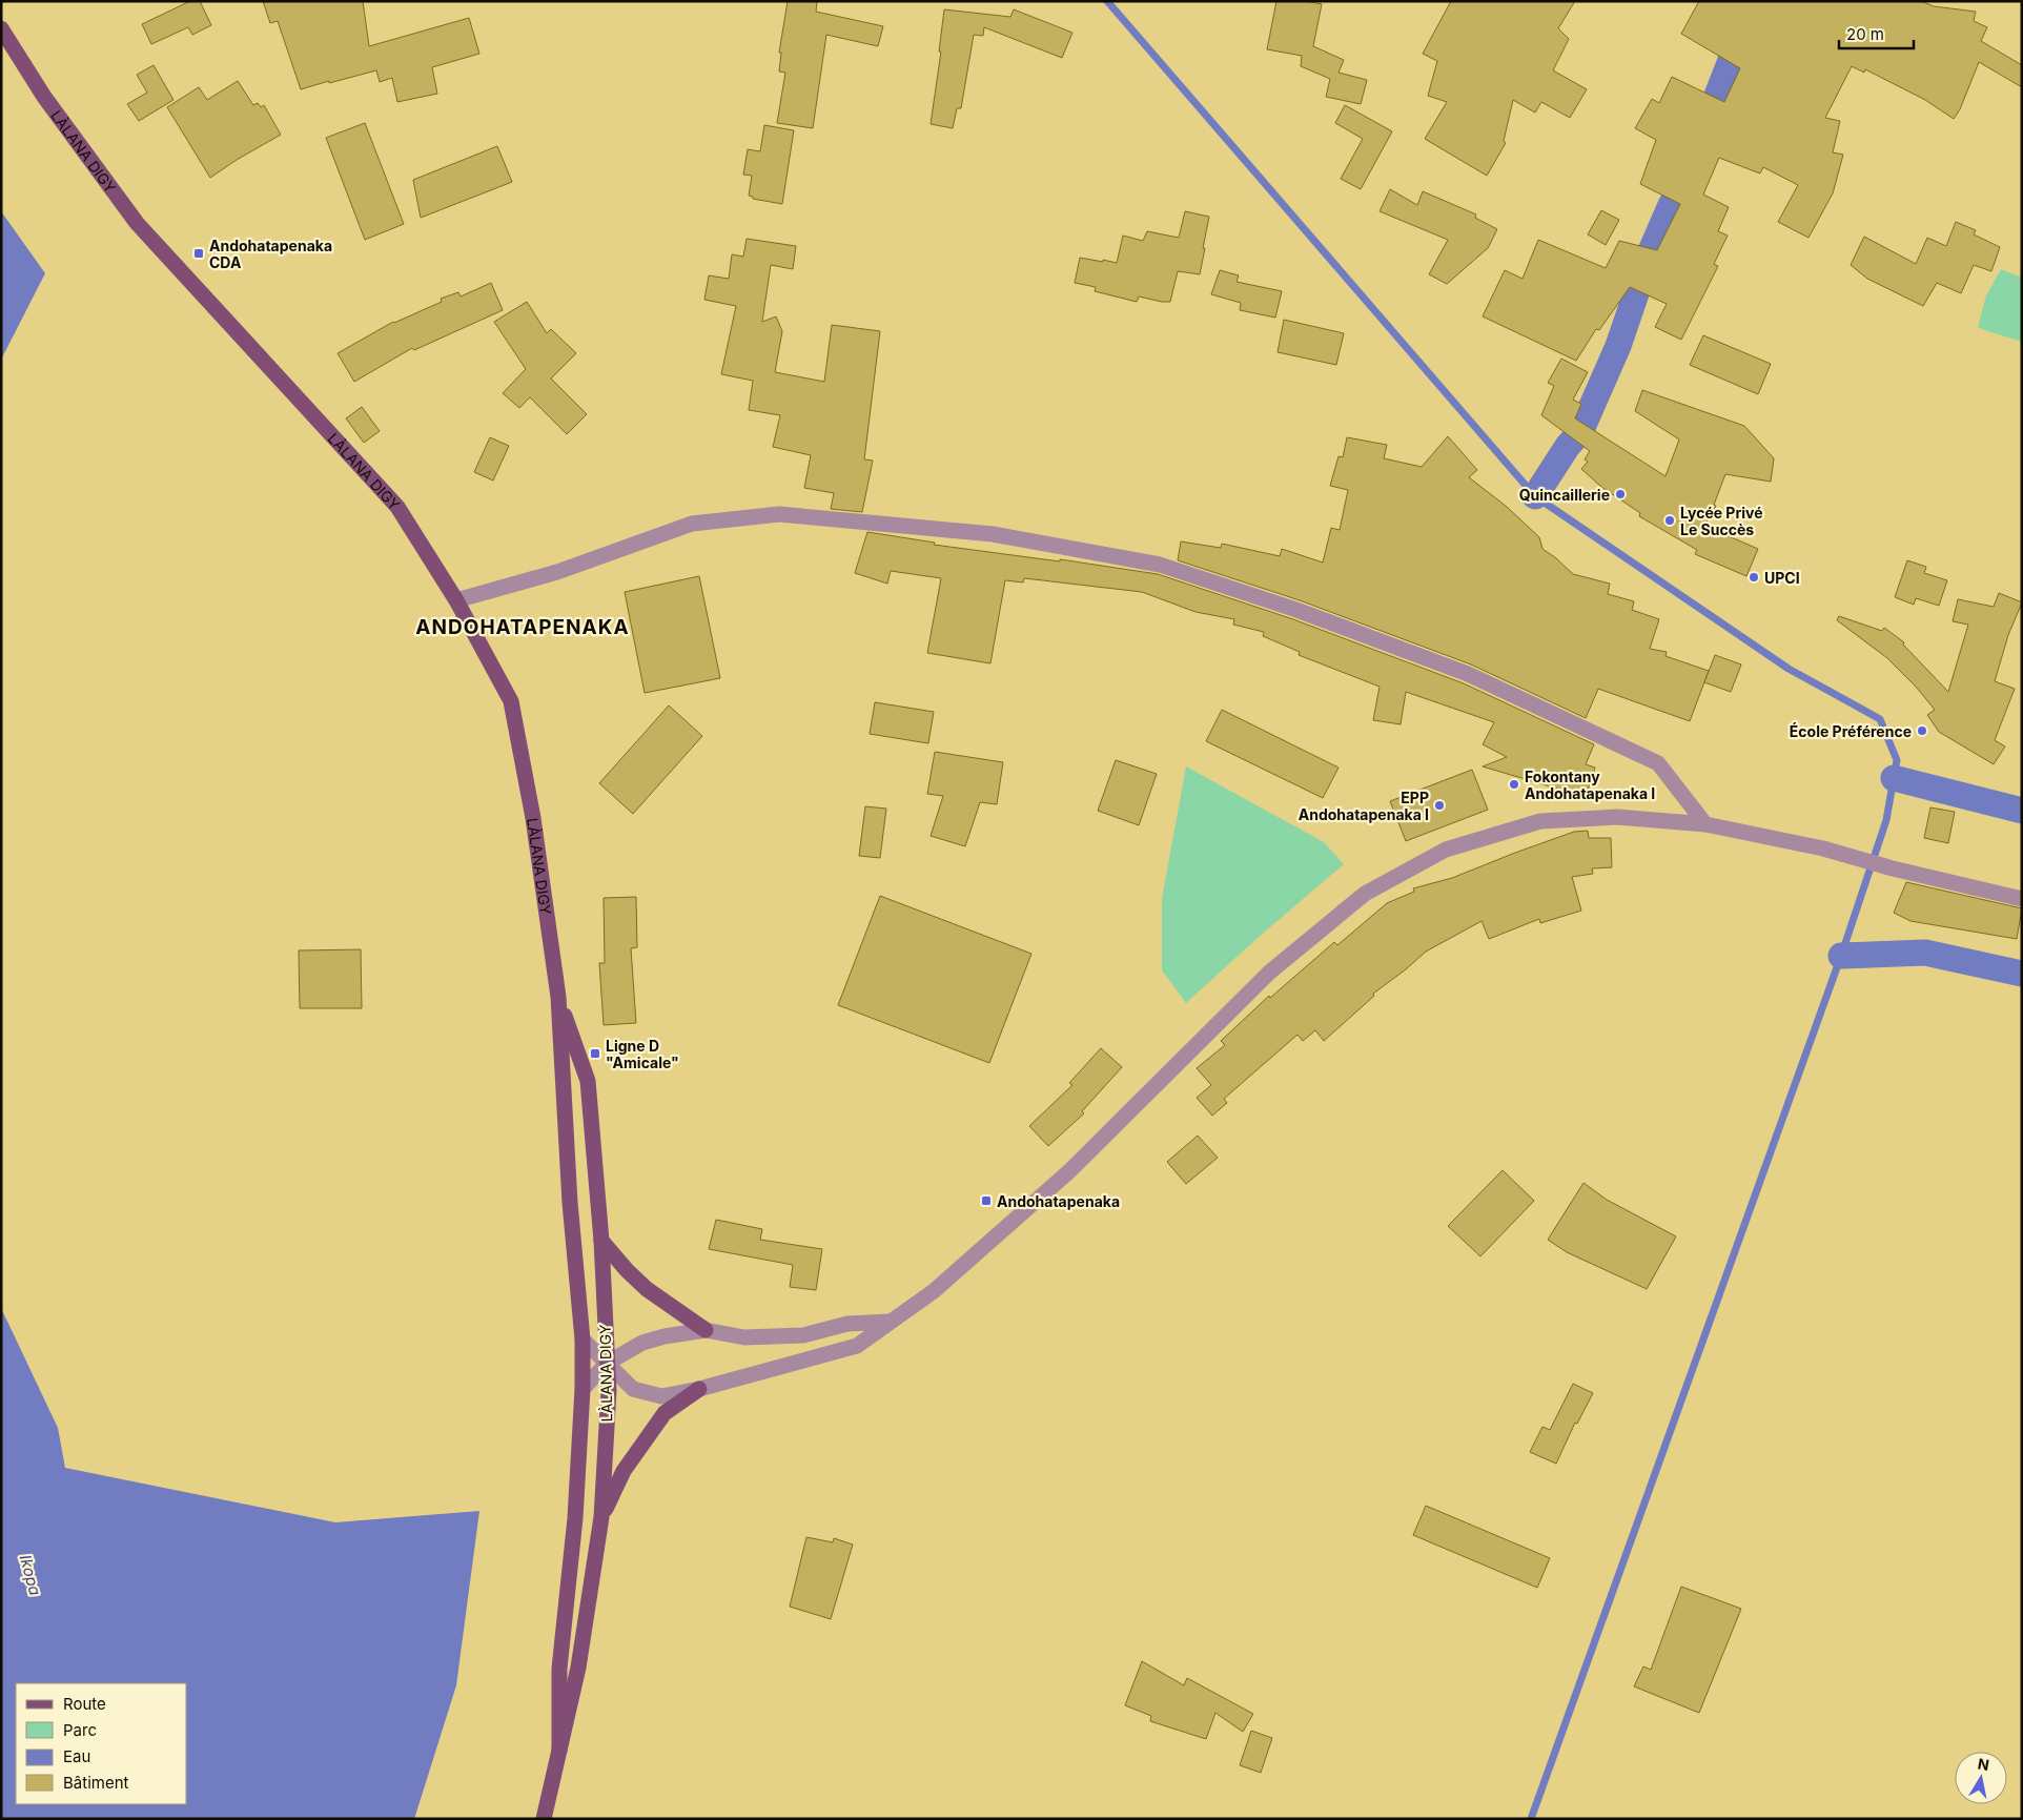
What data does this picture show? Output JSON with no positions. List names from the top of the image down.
{
  "streets": {
    "main road": ["LÀLANA DIGY"]
  },
  "districts": ["ANDOHATAPENAKA"],
  "water": ["Ikopa"],
  "places": {
    "transit": ["Andohatapenaka CDA", "Ligne D \"Amicale\"", "Andohatapenaka"],
    "other": [
      "Quincaillerie",
      "Lycée Privé Le Succès",
      "UPCI",
      "École Préférence",
      "Fokontany Andohatapenaka I",
      "EPP Andohatapenaka I"
    ]
  },
  "legend": [
    "Route",
    "Parc",
    "Eau",
    "Bâtiment"
  ],
  "scale_bar": "20 m",
  "north": "top"
}
